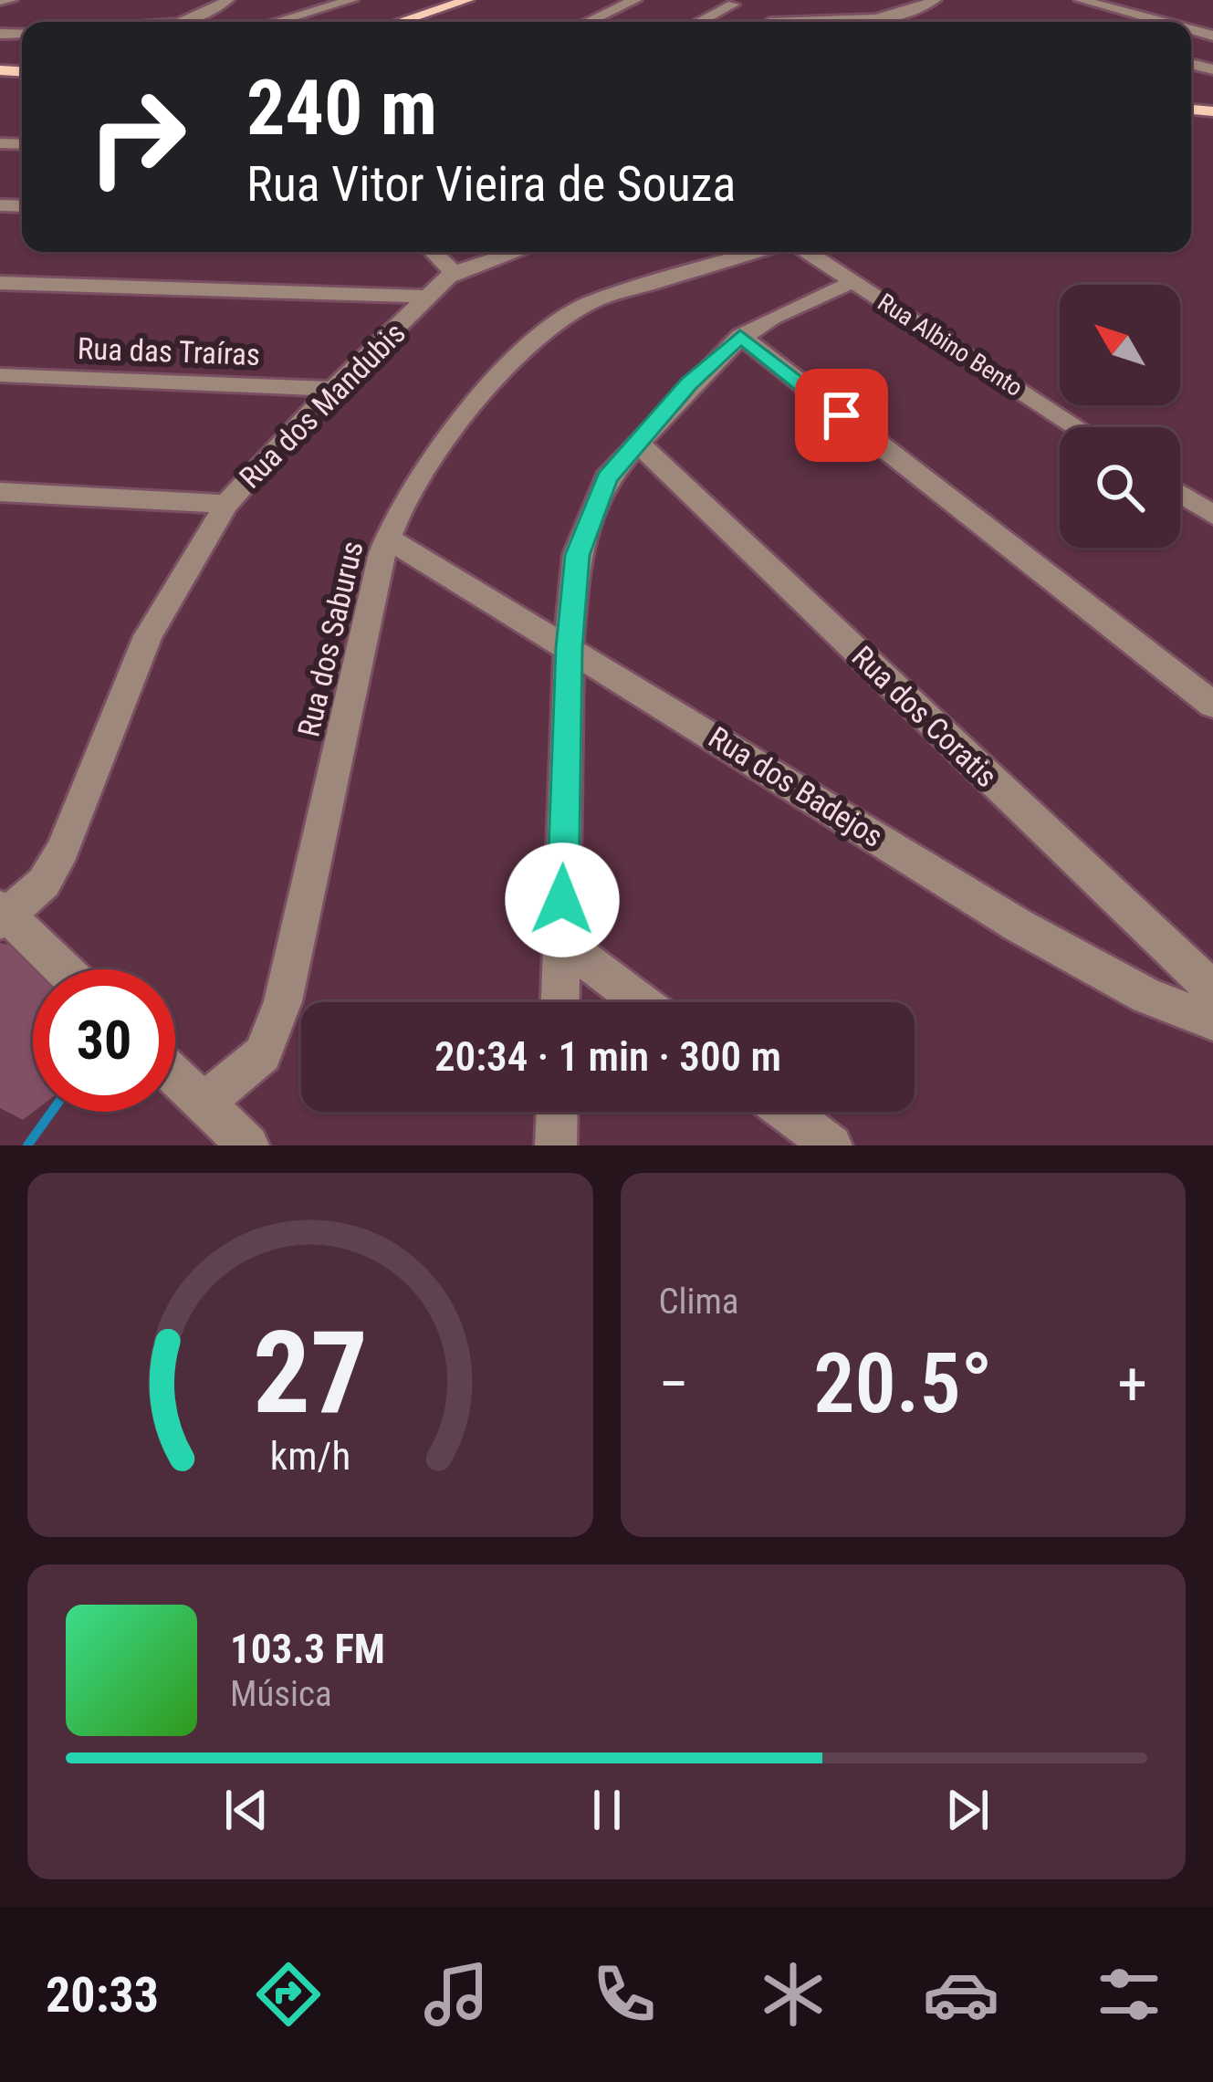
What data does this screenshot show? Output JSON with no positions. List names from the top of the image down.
{
  "streets": {
    "street": [
      "Rua Albino Bento",
      "Rua das Traíras",
      "Rua dos Mandubis",
      "Rua dos Saburus",
      "Rua dos Coratis",
      "Rua dos Badejos"
    ]
  },
  "crossings": [
    ["Rua das Traíras", "Rua dos Mandubis"],
    ["Rua dos Saburus", "Rua dos Badejos"]
  ],
  "north": "top left",
  "page": {
    "turn": ["240 m", "Rua Vitor Vieira de Souza"],
    "limit": "30",
    "trip": "20:34 · 1 min · 300 m",
    "tile": "Clima",
    "heat": ["−", "20.5°", "+"],
    "song": ["103.3 FM", "Música"],
    "tabs": "20:33",
    "gauge": ["27", "km/h"]
  }
}
